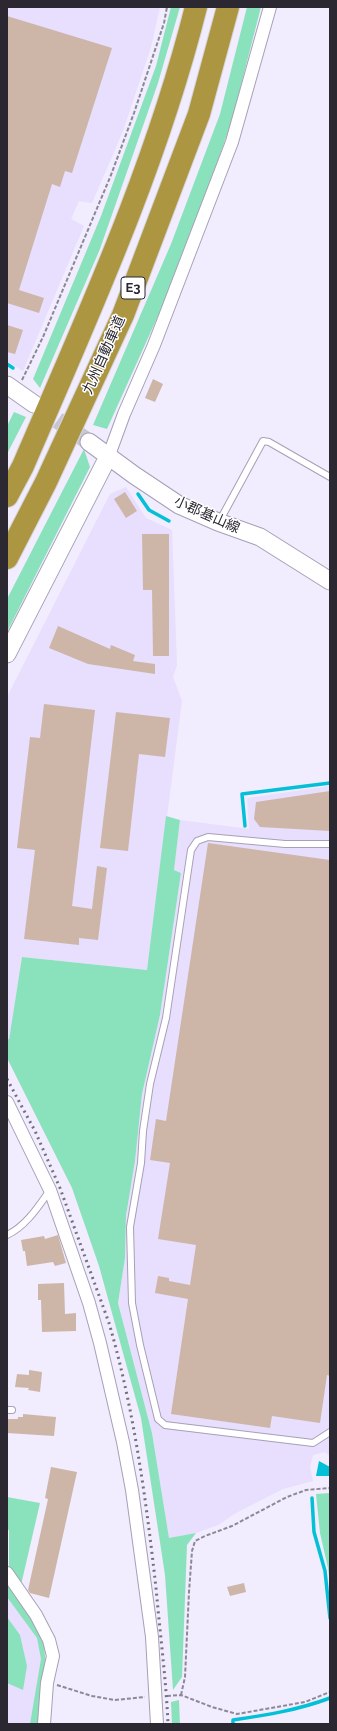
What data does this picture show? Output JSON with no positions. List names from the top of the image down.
{
  "streets": {
    "highway": ["E3", "九州自動車道"],
    "main road": ["小郡基山線"]
  }
}
